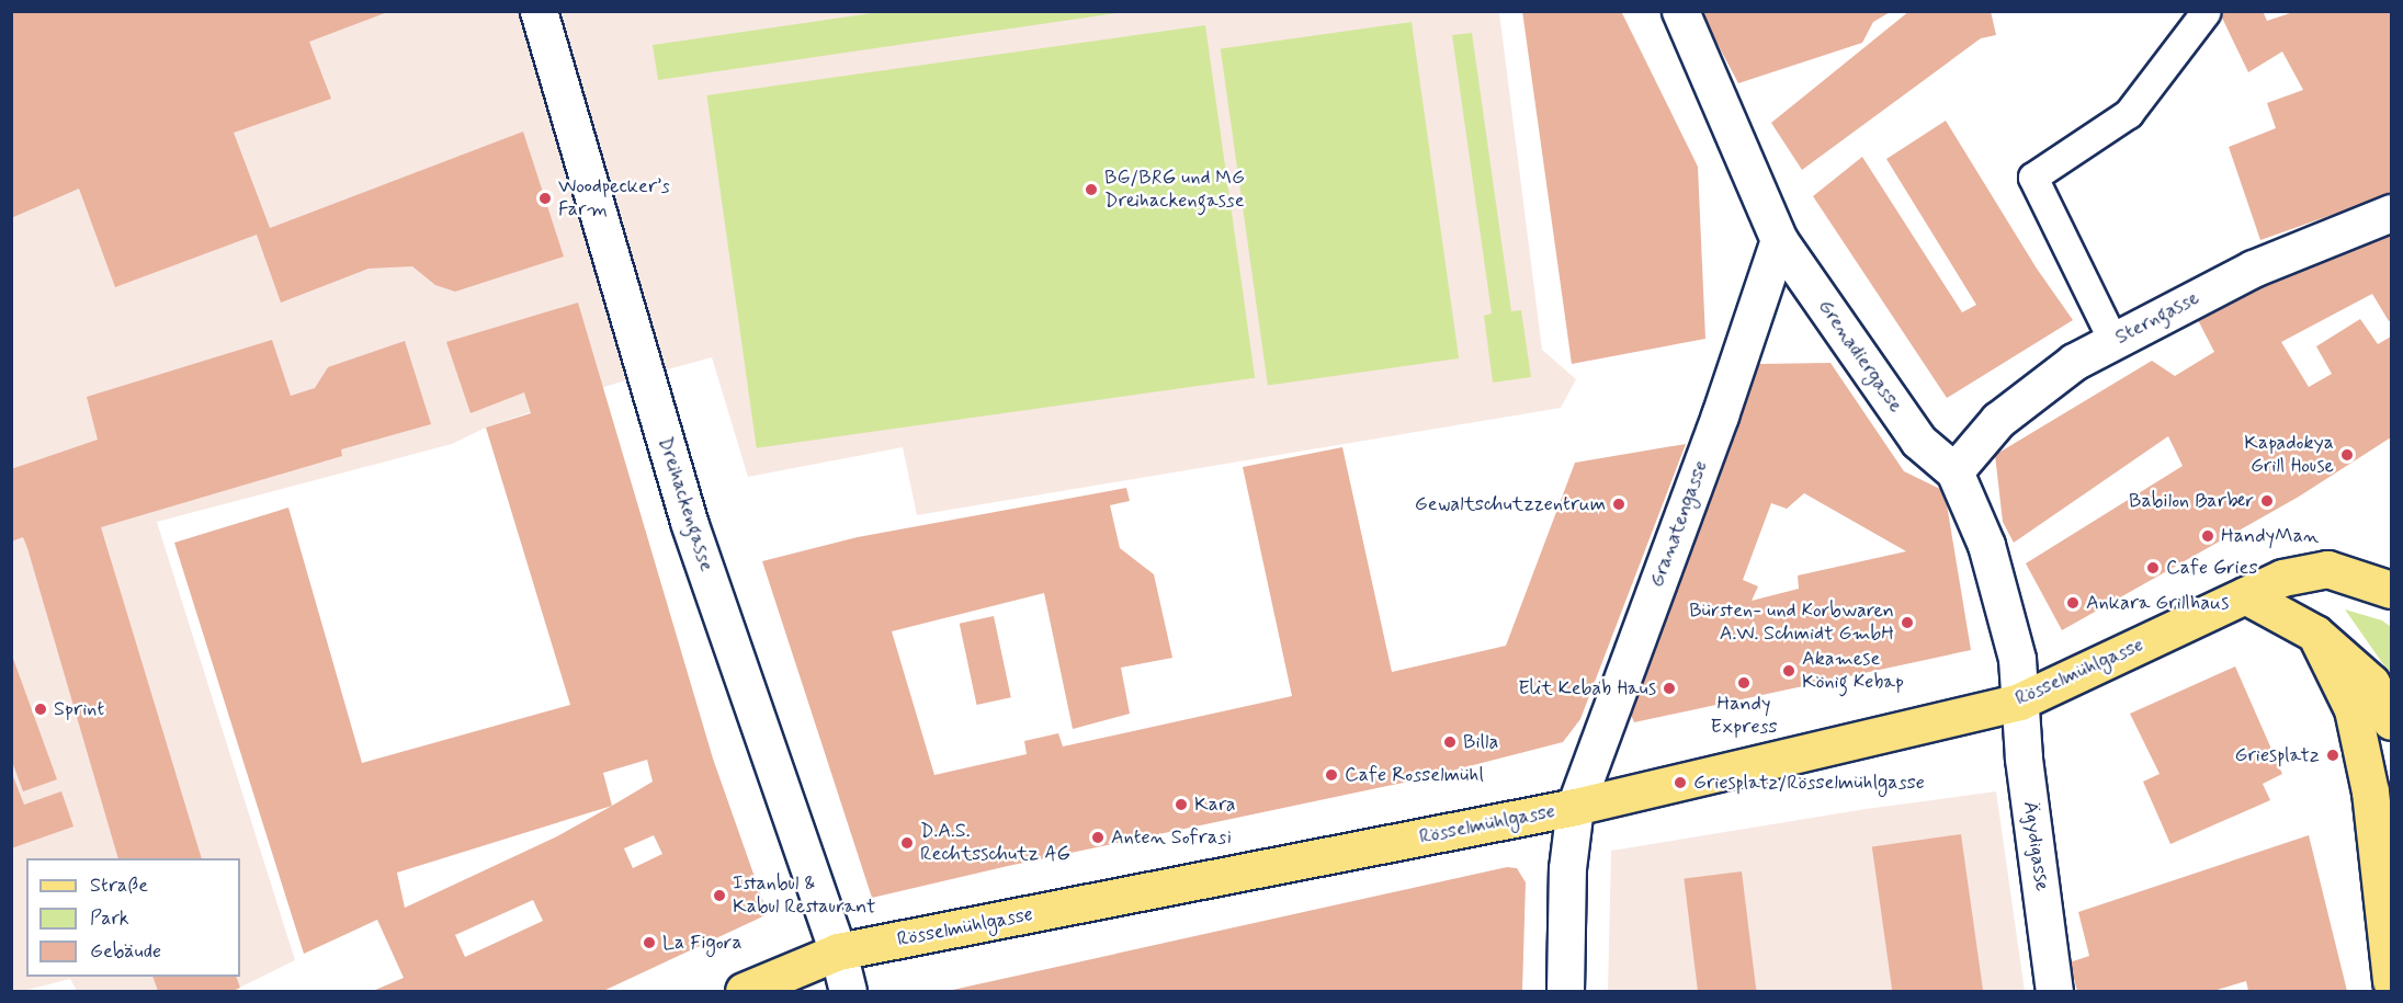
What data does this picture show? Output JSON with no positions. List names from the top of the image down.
{
  "streets": {
    "main road": ["Rösselmühlgasse"],
    "street": [
      "Sterngasse",
      "Grenadiergasse",
      "Dreihackengasse",
      "Granatengasse",
      "Ägydigasse"
    ]
  },
  "crossings": [
    ["Sterngasse", "Grenadiergasse"],
    ["Grenadiergasse", "Granatengasse"],
    ["Grenadiergasse", "Rösselmühlgasse"],
    ["Grenadiergasse", "Ägydigasse"],
    ["Dreihackengasse", "Rösselmühlgasse"],
    ["Granatengasse", "Rösselmühlgasse"],
    ["Rösselmühlgasse", "Ägydigasse"]
  ],
  "places": [
    "BG/BRG und MG Dreihackengasse",
    "Woodpecker’s Farm",
    "Kapadokya Grill House",
    "Babilon Barber",
    "Gewaltschutzzentrum",
    "HandyMan",
    "Cafe Gries",
    "Ankara Grillhaus",
    "Bürsten- und Korbwaren A.W. Schmidt GmbH",
    "Akamese König Kebap",
    "Handy Express",
    "Elit Kebab Haus",
    "Sprint",
    "Billa",
    "Griesplatz",
    "Cafe Rosselmühl",
    "Griesplatz/Rösselmühlgasse",
    "Kara",
    "Anten Sofrasi",
    "D.A.S. Rechtsschutz AG",
    "Istanbul & Kabul Restaurant",
    "La Figora"
  ],
  "legend": ["Straße", "Park", "Gebäude"]
}
